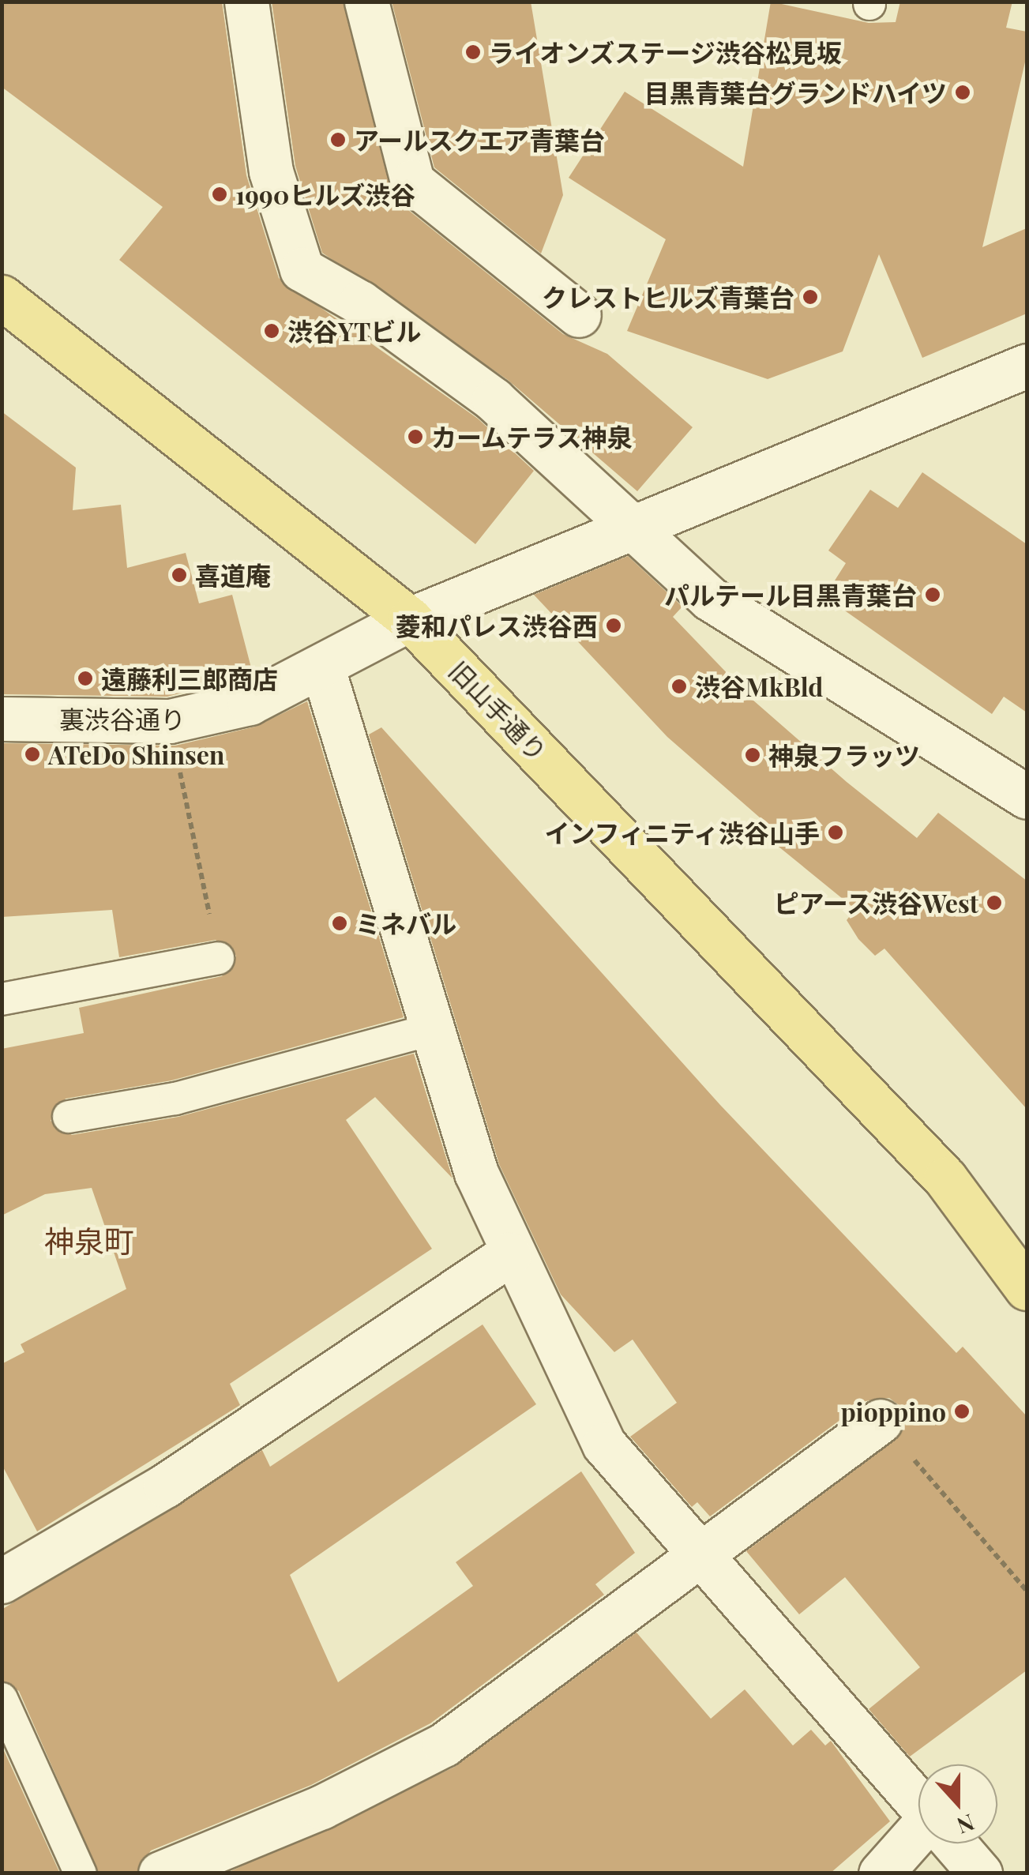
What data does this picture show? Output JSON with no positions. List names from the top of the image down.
{
  "streets": {
    "main road": ["旧山手通り"],
    "street": ["裏渋谷通り"]
  },
  "crossings": [
    ["旧山手通り", "裏渋谷通り"]
  ],
  "districts": ["神泉町"],
  "places": [
    "ライオンズステージ渋谷松見坂",
    "目黒青葉台グランドハイツ",
    "アールスクエア青葉台",
    "1990ヒルズ渋谷",
    "クレストヒルズ青葉台",
    "渋谷YTビル",
    "カームテラス神泉",
    "喜道庵",
    "パルテール目黒青葉台",
    "菱和パレス渋谷西",
    "遠藤利三郎商店",
    "渋谷MkBld",
    "ATeDo Shinsen",
    "神泉フラッツ",
    "インフィニティ渋谷山手",
    "ピアース渋谷West",
    "ミネバル",
    "pioppino"
  ],
  "north": "bottom"
}
